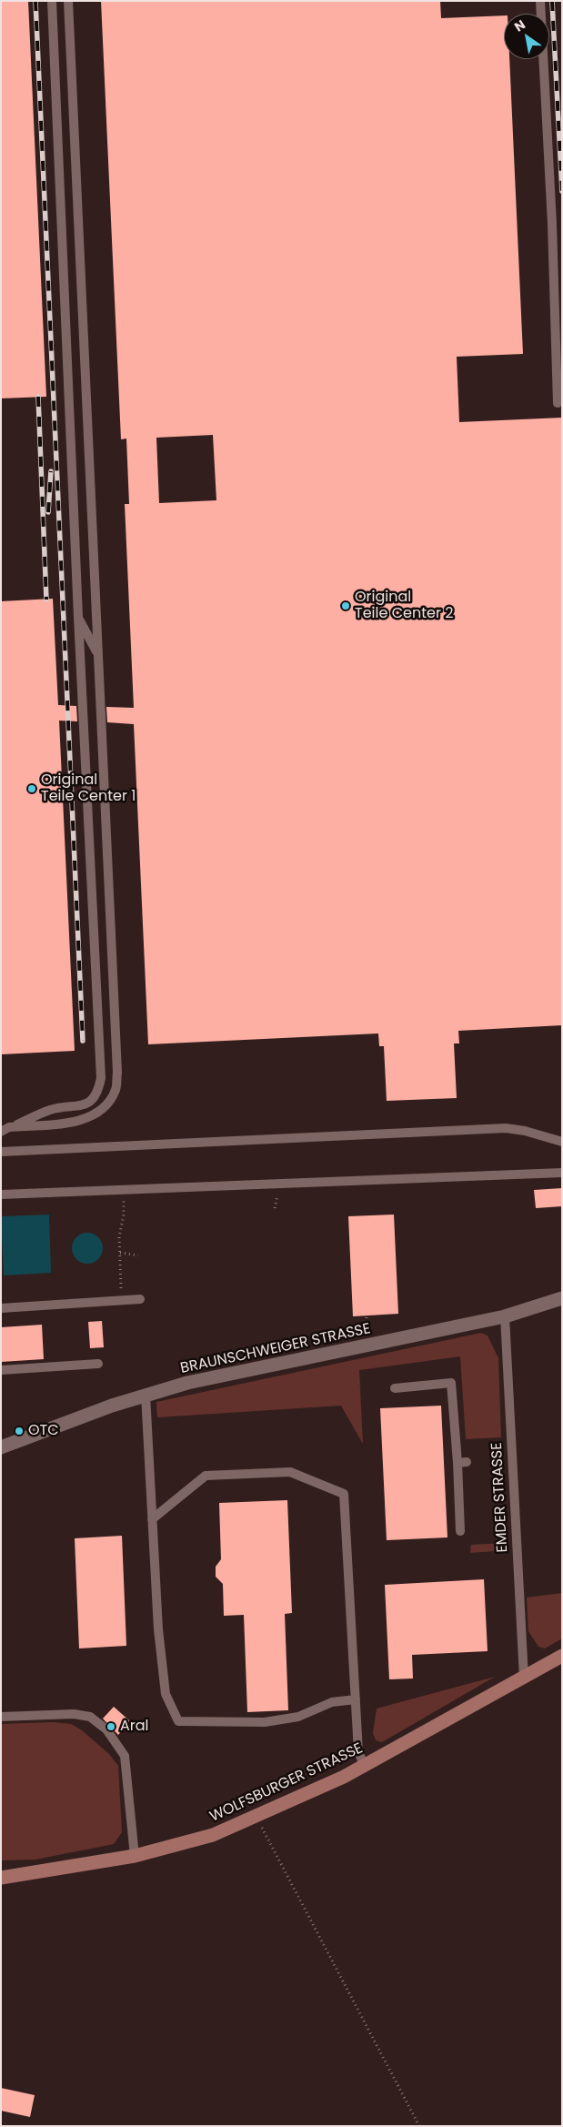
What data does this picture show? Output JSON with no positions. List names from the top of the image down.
{
  "streets": {
    "street": ["BRAUNSCHWEIGER STRASSE", "WOLFSBURGER STRASSE"],
    "lane": ["EMDER STRASSE"]
  },
  "crossings": [
    ["BRAUNSCHWEIGER STRASSE", "EMDER STRASSE"],
    ["EMDER STRASSE", "WOLFSBURGER STRASSE"]
  ],
  "places": [
    "Original Teile Center 2",
    "Original Teile Center 1",
    "OTC",
    "Aral"
  ],
  "north": "top left"
}
